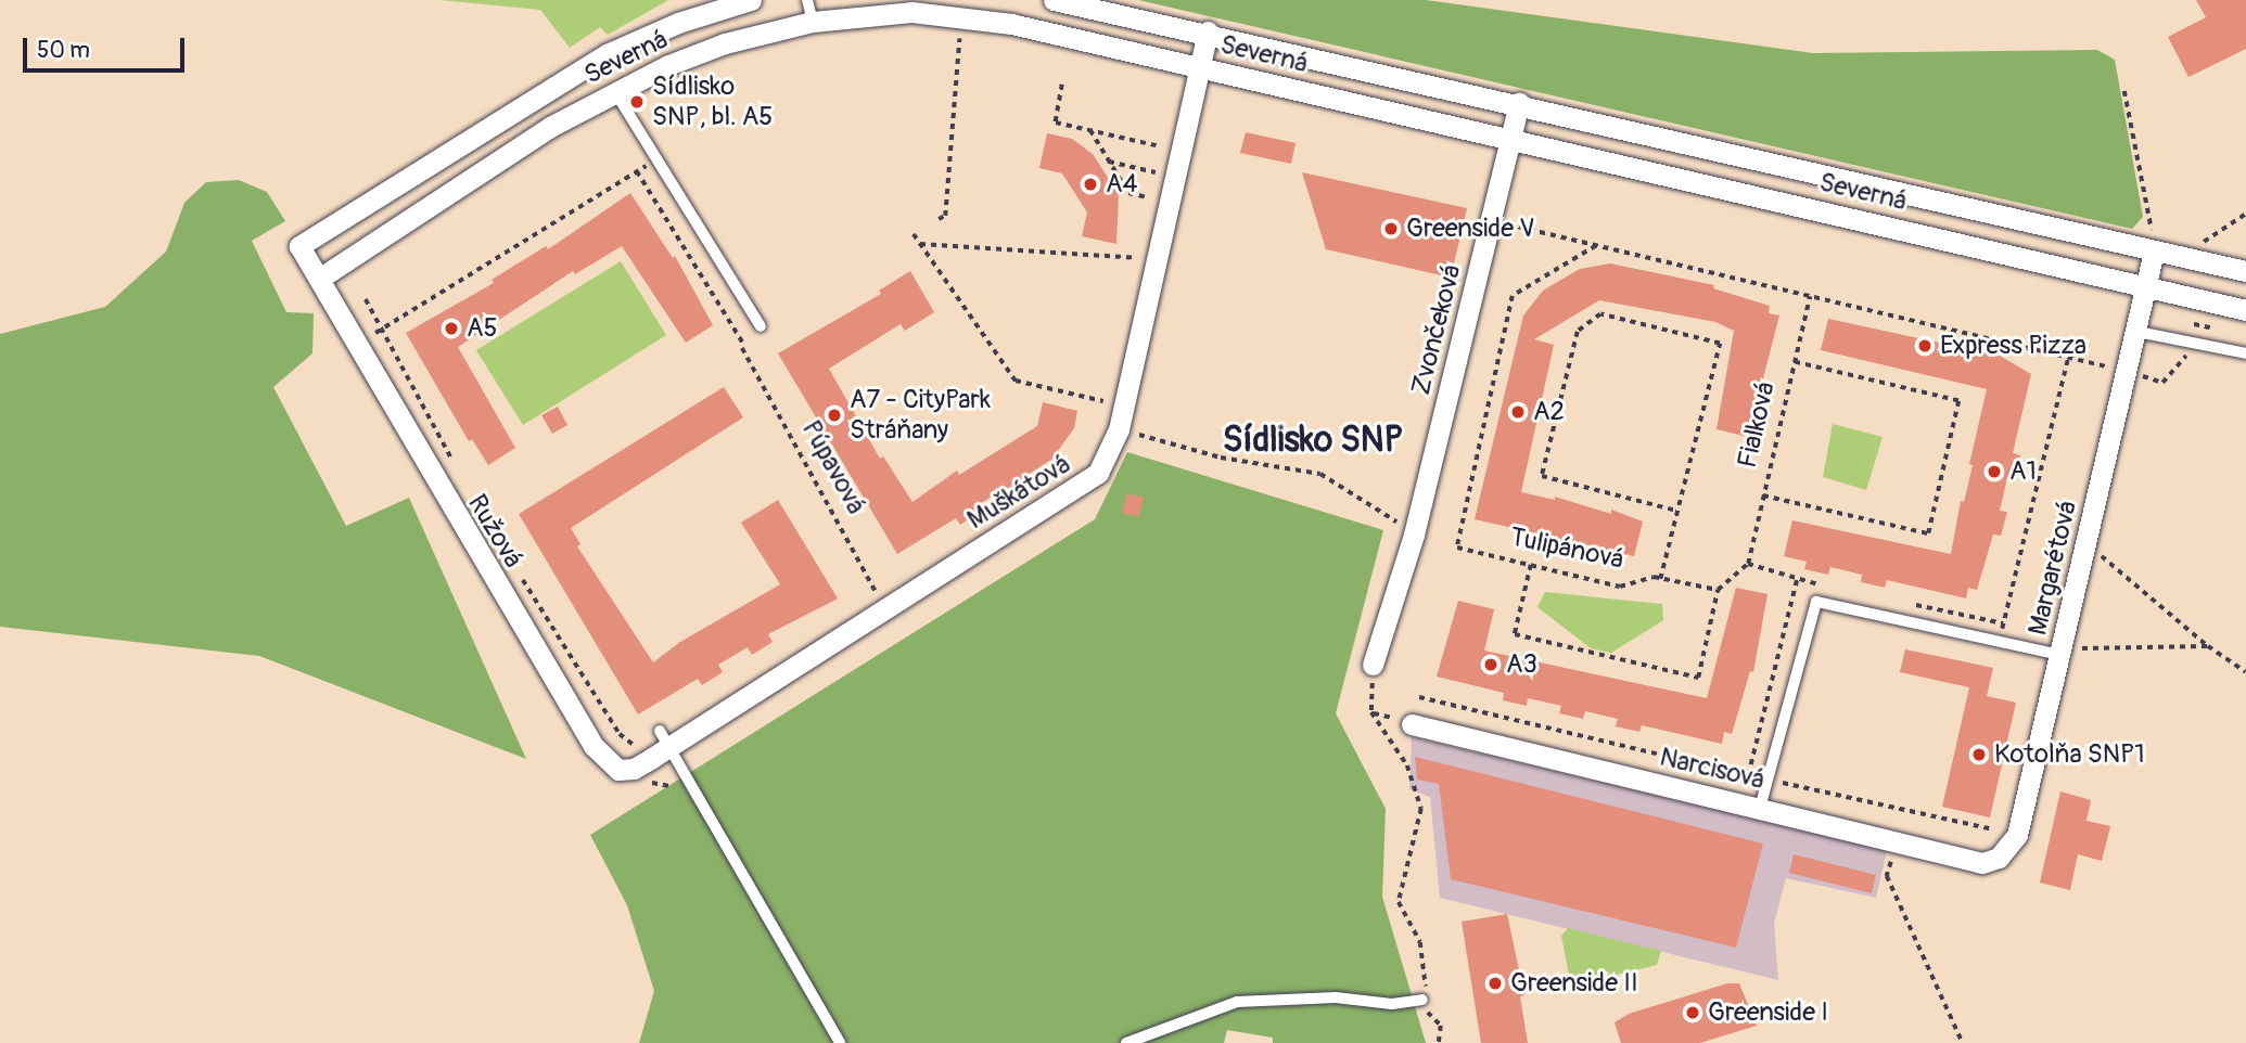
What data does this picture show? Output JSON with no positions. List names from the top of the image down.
{
  "streets": {
    "street": [
      "Severná",
      "Zvončeková",
      "Muškátová",
      "Ružová",
      "Margarétová",
      "Narcisová"
    ],
    "path": ["Fialková", "Púpavová", "Tulipánová"]
  },
  "crossings": [
    ["Severná", "Zvončeková"],
    ["Severná", "Muškátová"],
    ["Severná", "Ružová"],
    ["Severná", "Margarétová"],
    ["Púpavová", "Muškátová"],
    ["Margarétová", "Narcisová"]
  ],
  "districts": ["Sídlisko SNP"],
  "places": [
    "Sídlisko SNP, bl. A5",
    "A4",
    "Greenside V",
    "A5",
    "Express Pizza",
    "A2",
    "A7 - CityPark Stráňany",
    "A1",
    "A3",
    "Kotolňa SNP1",
    "Greenside II",
    "Greenside I"
  ],
  "scale_bar": "50 m"
}
